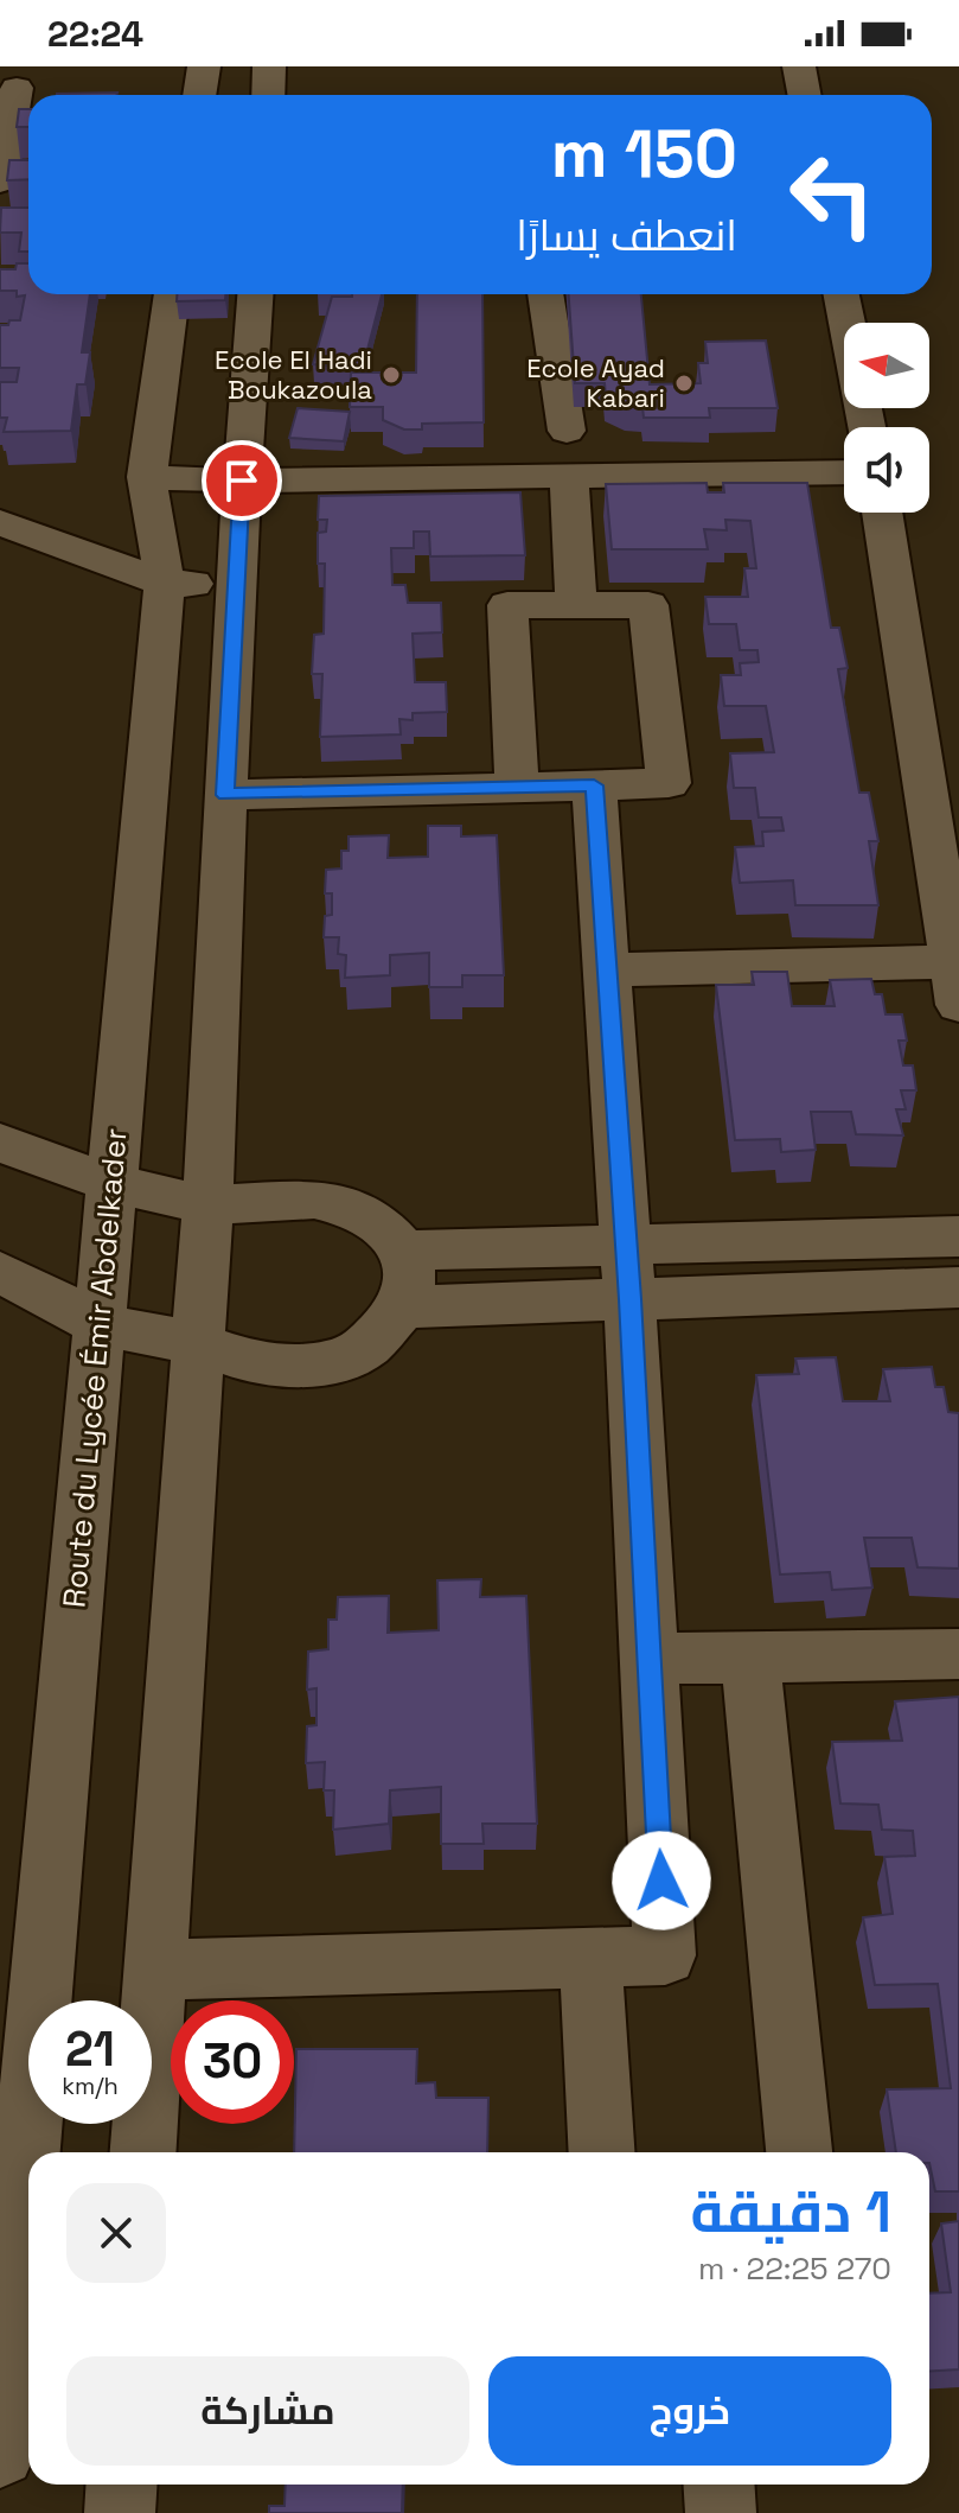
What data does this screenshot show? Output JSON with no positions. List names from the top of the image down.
{
  "streets": {
    "street": ["Route du Lycée Émir Abdelkader"]
  },
  "places": ["Ecole El Hadi Boukazoula", "Ecole Ayad Kabari"],
  "north": "left",
  "page": {
    "status": "22:24",
    "turn": ["150 m", "انعطف يسارًا"],
    "speed": "21 km/h",
    "limit": "30",
    "heading": ["1 دقيقة", "270 m · 22:25"],
    "buttons": ["خروج", "مشاركة"]
  }
}
